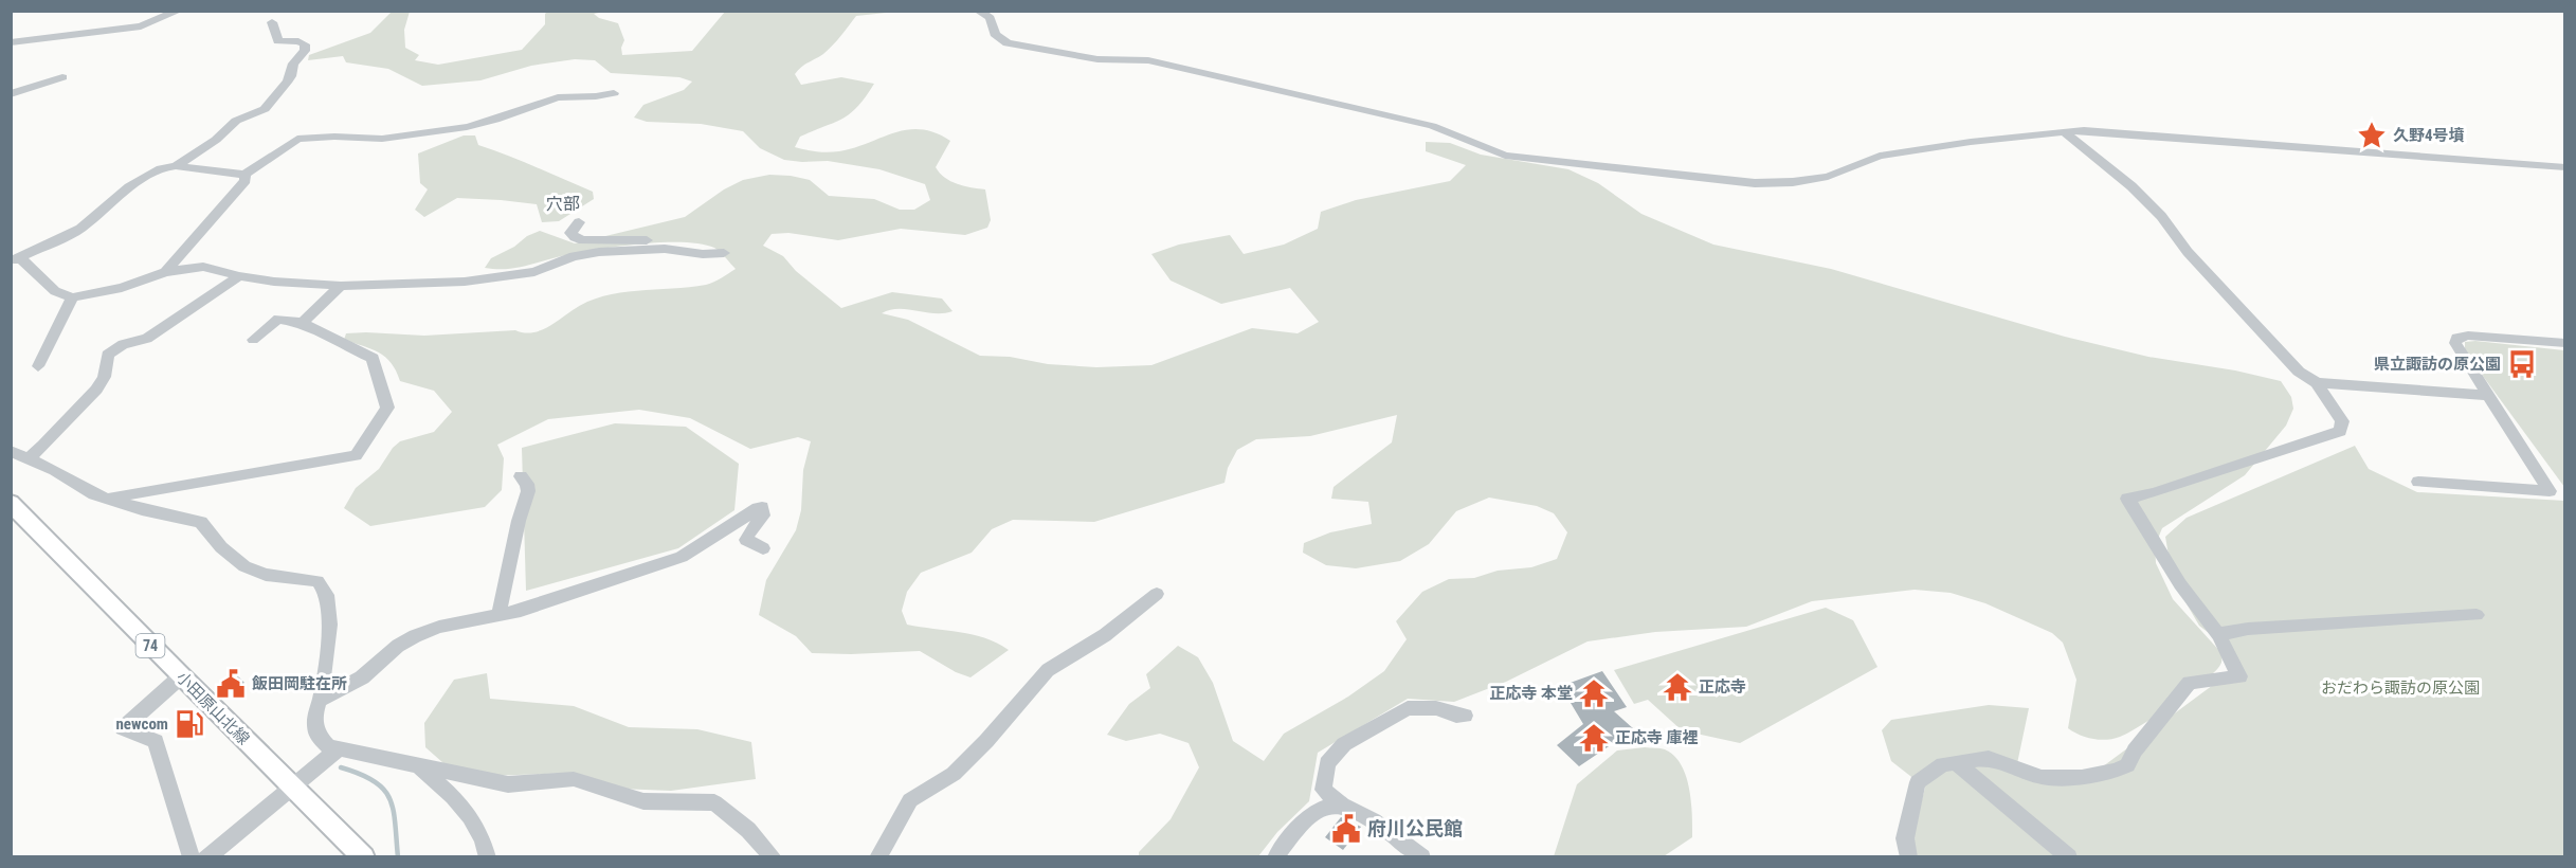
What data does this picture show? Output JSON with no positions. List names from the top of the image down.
{
  "streets": {
    "main road": ["74", "小田原山北線"]
  },
  "districts": ["穴部"],
  "parks": ["おだわら諏訪の原公園"],
  "places": {
    "place": ["久野4号墳"],
    "bus stop": ["県立諏訪の原公園"],
    "public building": ["飯田岡駐在所", "府川公民館"],
    "temple": ["正応寺", "正応寺 本堂", "正応寺 庫裡"],
    "fuel station": ["newcom"]
  }
}
